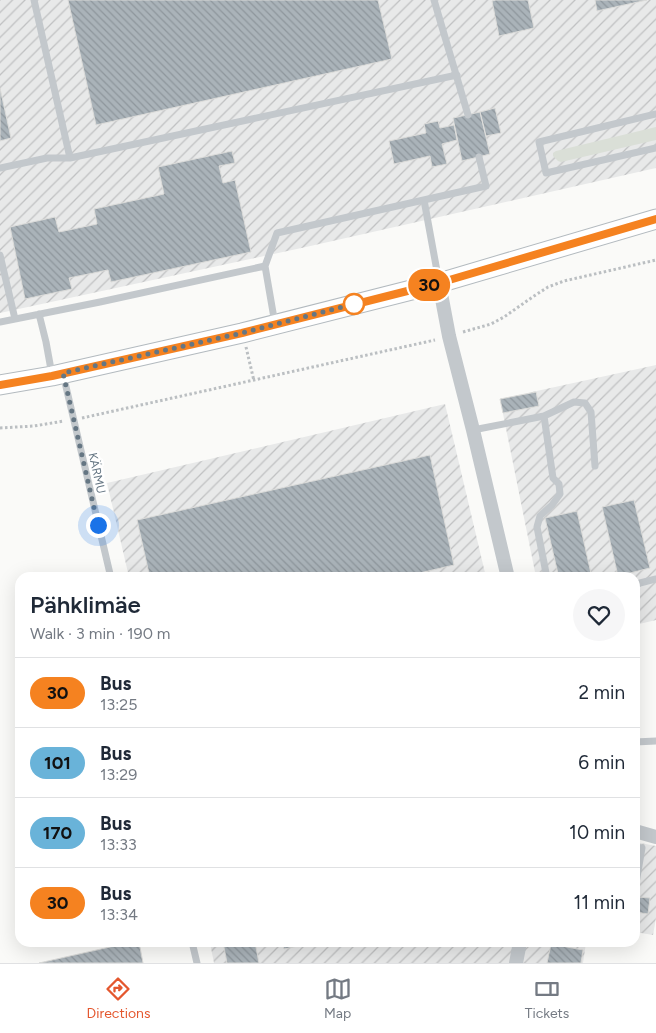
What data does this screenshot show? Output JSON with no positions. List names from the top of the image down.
{
  "streets": {
    "lane": ["KÄRMU"]
  },
  "lines": ["bus line 30"],
  "page": {
    "on_map": "30",
    "heading": ["Pähklimäe", "Walk · 3 min · 190 m"],
    "list": [
      {
        "mark": "30",
        "name": "Bus",
        "note": "13:25",
        "value": "2 min"
      },
      {
        "mark": "101",
        "name": "Bus",
        "note": "13:29",
        "value": "6 min"
      },
      {
        "mark": "170",
        "name": "Bus",
        "note": "13:33",
        "value": "10 min"
      },
      {
        "mark": "30",
        "name": "Bus",
        "note": "13:34",
        "value": "11 min"
      }
    ],
    "tabs": ["Directions", "Map", "Tickets"]
  }
}
